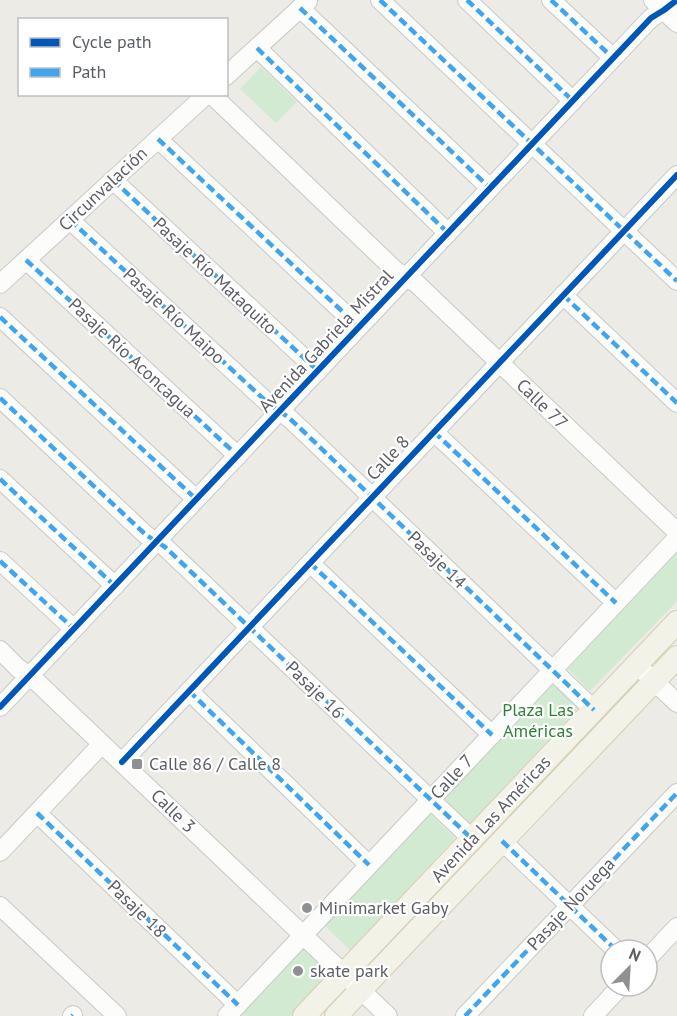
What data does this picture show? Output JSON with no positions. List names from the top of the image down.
{
  "streets": {
    "main road": ["Avenida Las Américas"],
    "street": [
      "Circunvalación",
      "Pasaje Río Mataquito",
      "Pasaje Río Maipo",
      "Avenida Gabriela Mistral",
      "Pasaje Río Aconcagua",
      "Calle 77",
      "Calle 8",
      "Pasaje 14",
      "Pasaje 16",
      "Calle 7",
      "Calle 3",
      "Pasaje Noruega",
      "Pasaje 18"
    ]
  },
  "crossings": [
    ["Circunvalación", "Pasaje Río Mataquito"],
    ["Circunvalación", "Pasaje Río Maipo"],
    ["Circunvalación", "Pasaje Río Aconcagua"],
    ["Pasaje Río Mataquito", "Avenida Gabriela Mistral"],
    ["Pasaje Río Maipo", "Avenida Gabriela Mistral"],
    ["Pasaje Río Maipo", "Pasaje 14"],
    ["Avenida Gabriela Mistral", "Pasaje Río Aconcagua"],
    ["Avenida Gabriela Mistral", "Calle 77"],
    ["Avenida Gabriela Mistral", "Pasaje 14"],
    ["Avenida Gabriela Mistral", "Pasaje 16"],
    ["Avenida Gabriela Mistral", "Calle 3"],
    ["Calle 77", "Calle 8"],
    ["Calle 8", "Pasaje 14"],
    ["Calle 8", "Pasaje 16"],
    ["Calle 8", "Calle 3"],
    ["Pasaje 14", "Calle 7"],
    ["Pasaje 14", "Avenida Las Américas"],
    ["Pasaje 16", "Calle 7"],
    ["Pasaje 16", "Avenida Las Américas"],
    ["Calle 7", "Calle 3"],
    ["Calle 7", "Pasaje 18"],
    ["Calle 3", "Avenida Las Américas"]
  ],
  "parks": ["Plaza Las Américas"],
  "places": {
    "transit": ["Calle 86 / Calle 8"],
    "other": ["Minimarket Gaby", "skate park"]
  },
  "legend": ["Cycle path", "Path"],
  "north": "top right"
}
